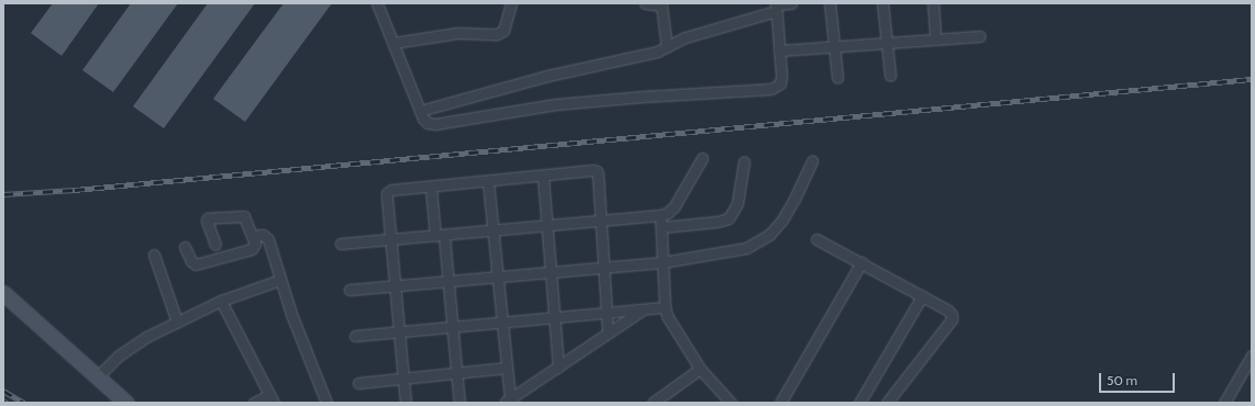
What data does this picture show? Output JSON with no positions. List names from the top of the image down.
{
  "scale_bar": "50 m"
}
